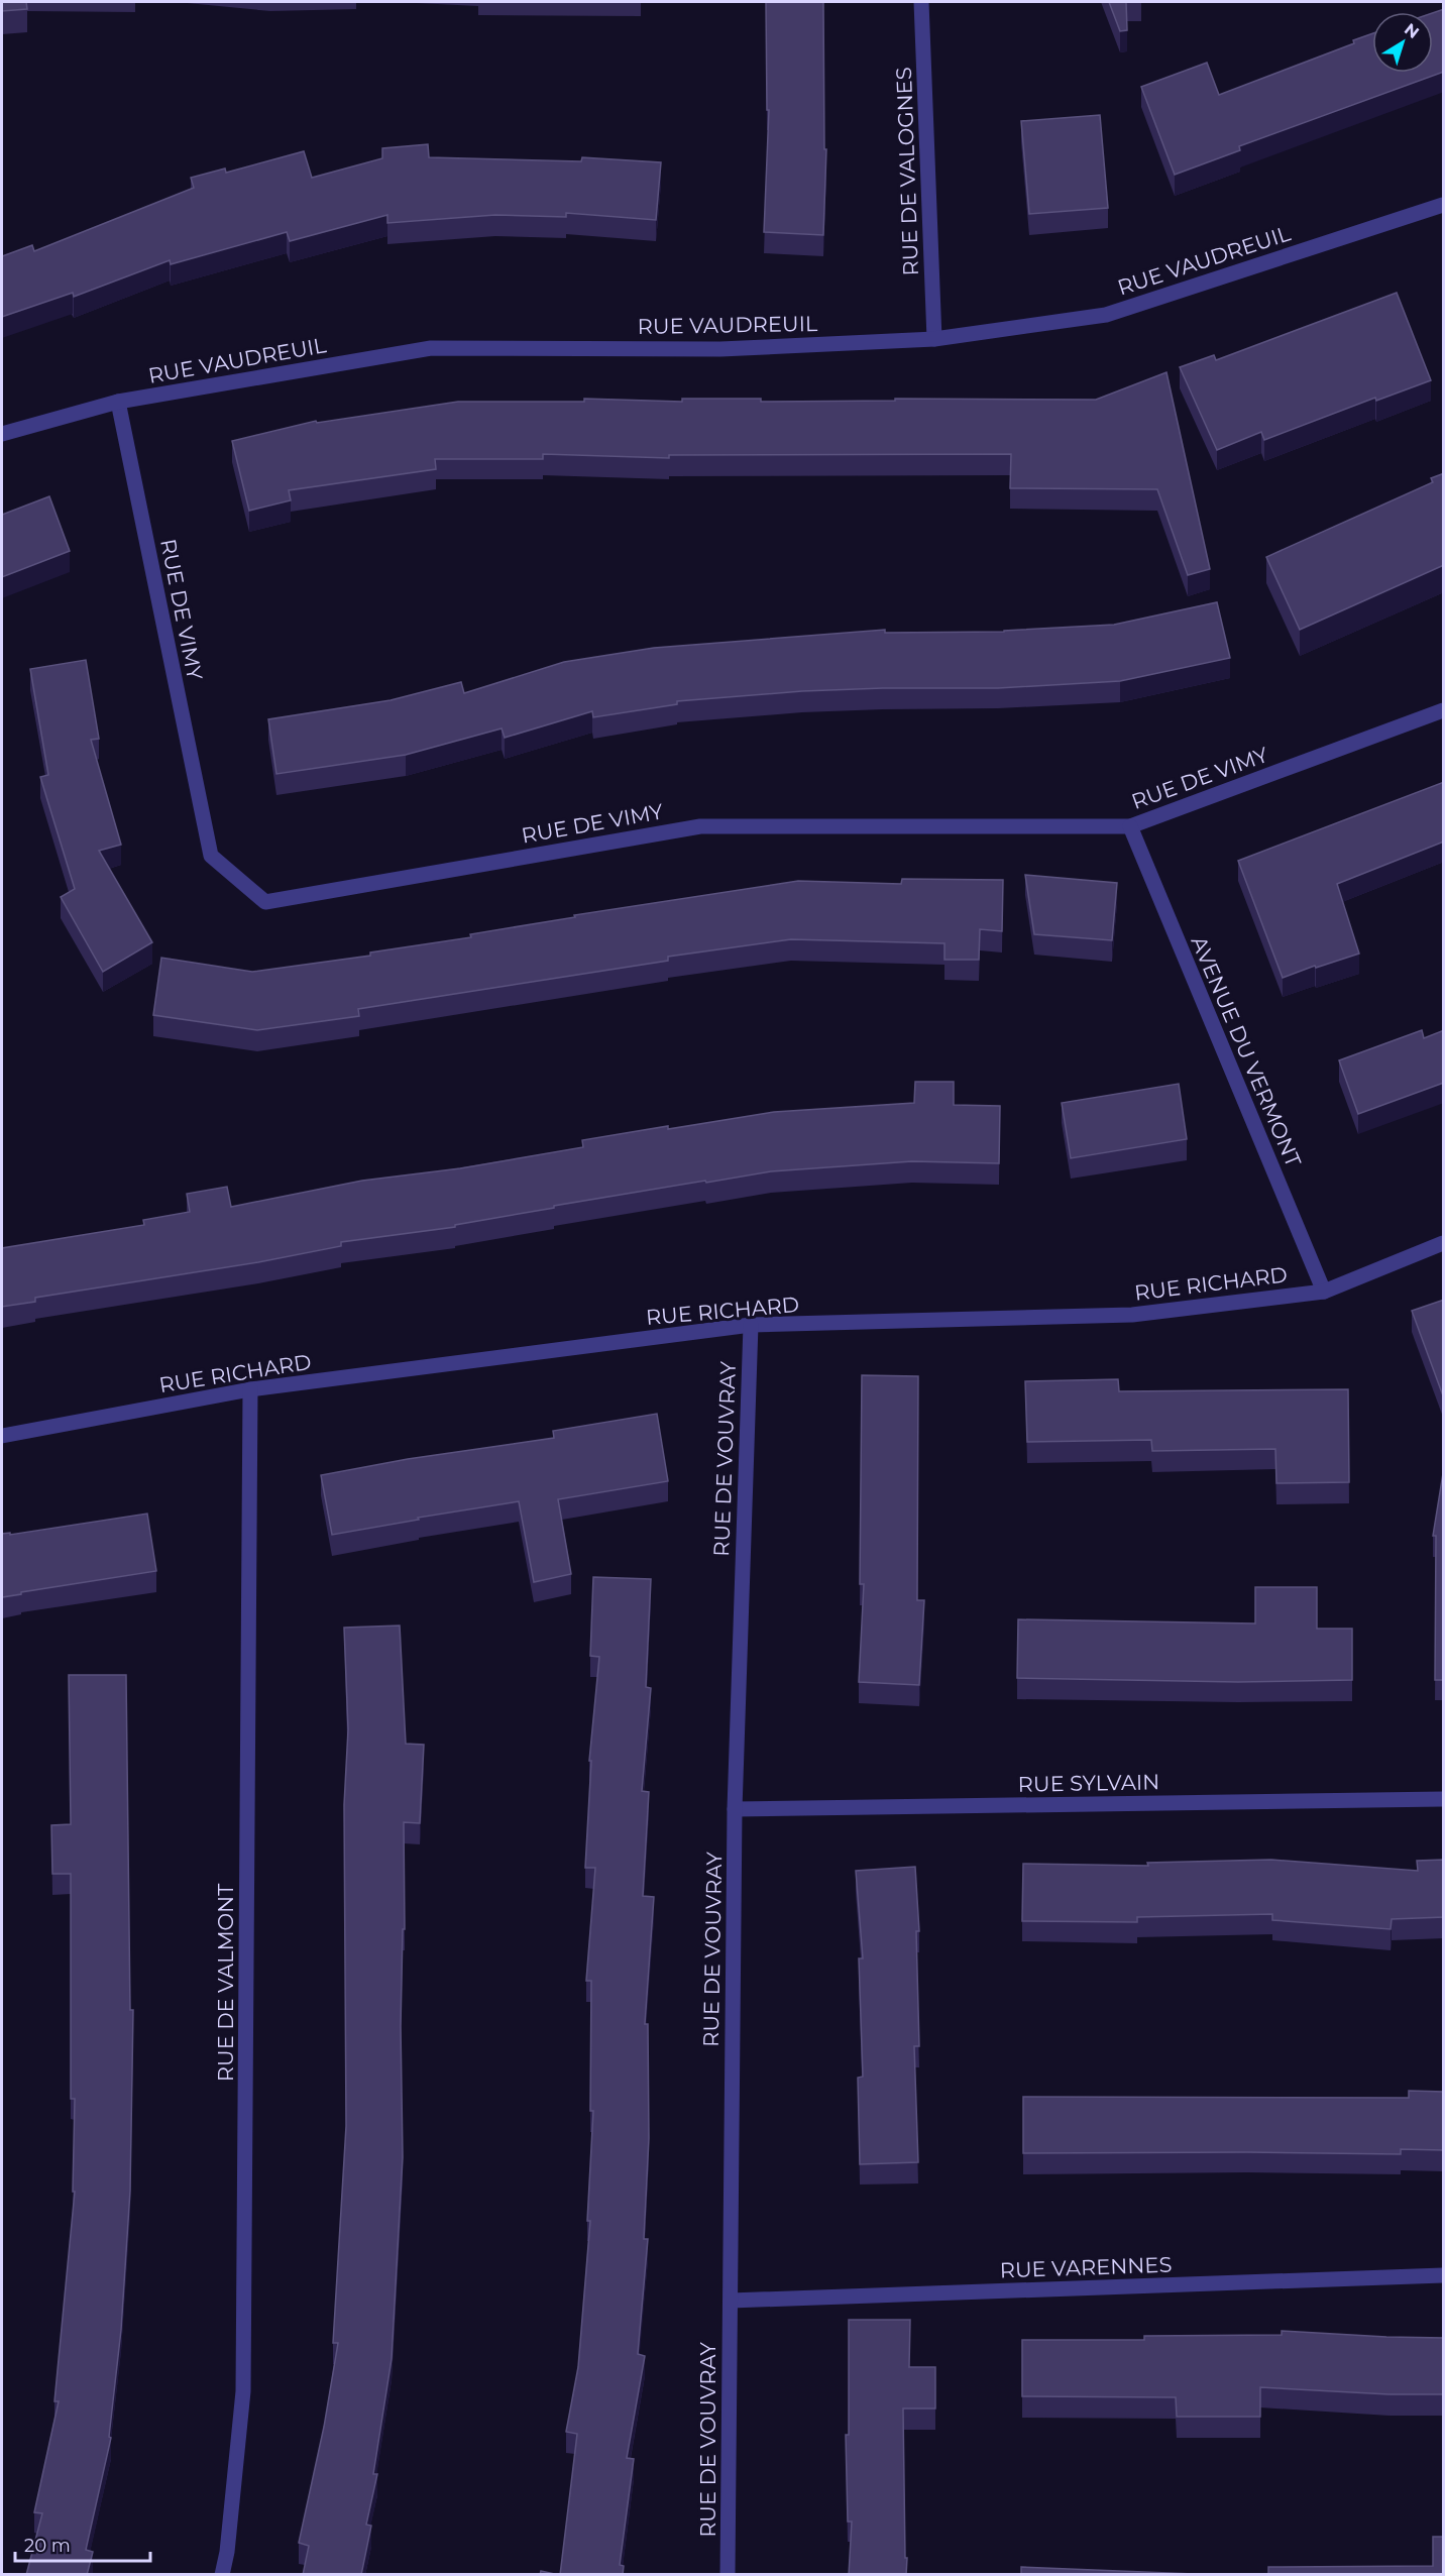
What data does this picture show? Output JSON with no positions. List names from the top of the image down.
{
  "streets": {
    "street": [
      "RUE DE VALOGNES",
      "RUE VAUDREUIL",
      "RUE DE VIMY",
      "AVENUE DU VERMONT",
      "RUE RICHARD",
      "RUE DE VOUVRAY",
      "RUE SYLVAIN",
      "RUE DE VALMONT",
      "RUE VARENNES"
    ]
  },
  "crossings": [
    ["RUE DE VALOGNES", "RUE VAUDREUIL"],
    ["RUE VAUDREUIL", "RUE DE VIMY"],
    ["RUE DE VIMY", "AVENUE DU VERMONT"],
    ["AVENUE DU VERMONT", "RUE RICHARD"],
    ["RUE RICHARD", "RUE DE VOUVRAY"],
    ["RUE RICHARD", "RUE DE VALMONT"],
    ["RUE DE VOUVRAY", "RUE SYLVAIN"],
    ["RUE DE VOUVRAY", "RUE VARENNES"]
  ],
  "scale_bar": "20 m",
  "north": "top right"
}
